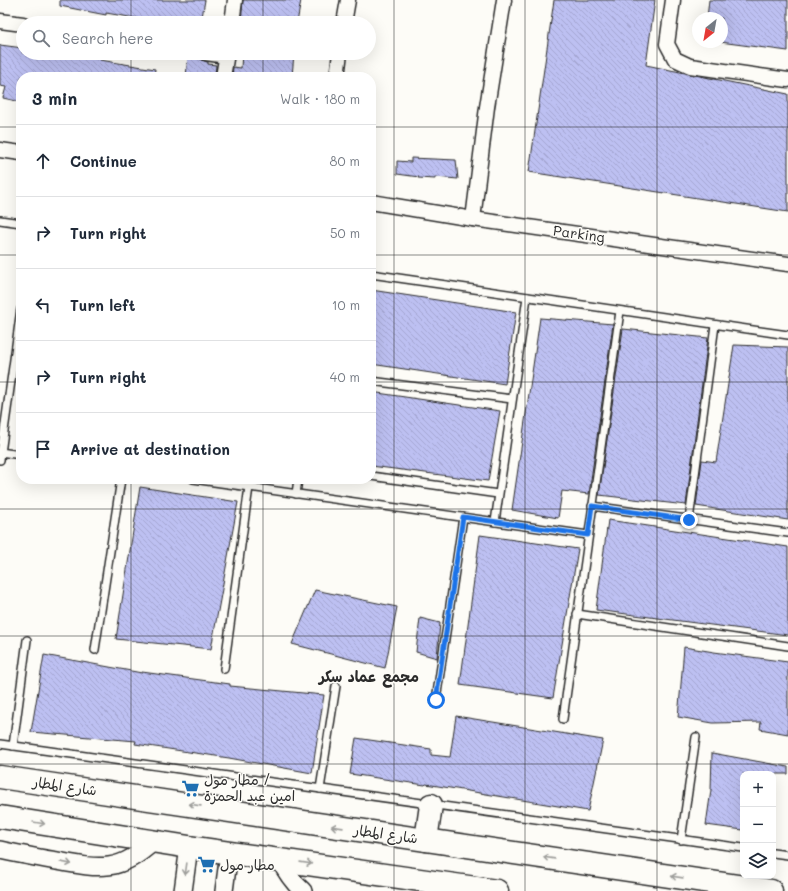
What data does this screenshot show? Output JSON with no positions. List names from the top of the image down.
{
  "streets": {
    "main road": ["شارع المطار"],
    "street": ["Parking"]
  },
  "districts": ["مجمع عماد سكر"],
  "places": {
    "supermarket": ["مطار مول / امين عبد الحمزة", "مطار مول"]
  },
  "north": "bottom left",
  "page": {
    "search": "Search here",
    "heading": ["3 min", "Walk · 180 m"],
    "list": [
      ["Continue", "80 m"],
      ["Turn right", "50 m"],
      ["Turn left", "10 m"],
      ["Turn right", "40 m"],
      "Arrive at destination"
    ],
    "map_buttons": ["+", "−"]
  }
}
